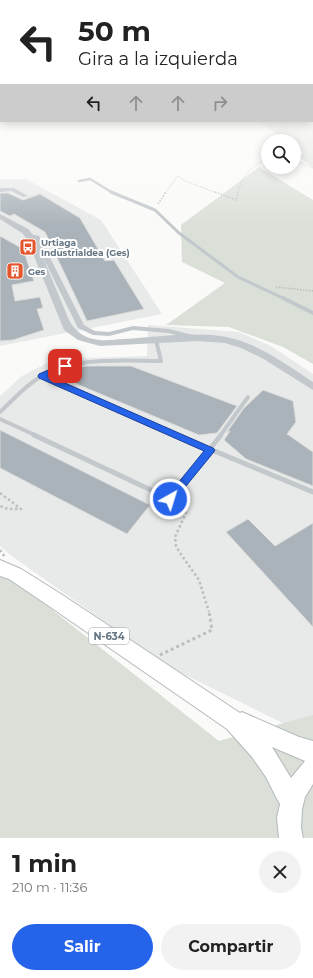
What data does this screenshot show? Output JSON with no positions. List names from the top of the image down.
{
  "streets": {
    "highway": ["N-634"]
  },
  "places": {
    "bus stop": ["Urtiaga Industrialdea (Ges)"],
    "building": ["Ges"]
  },
  "page": {
    "turn": ["50 m", "Gira a la izquierda"],
    "heading": ["1 min", "210 m · 11:36"],
    "buttons": ["Salir", "Compartir"]
  }
}
